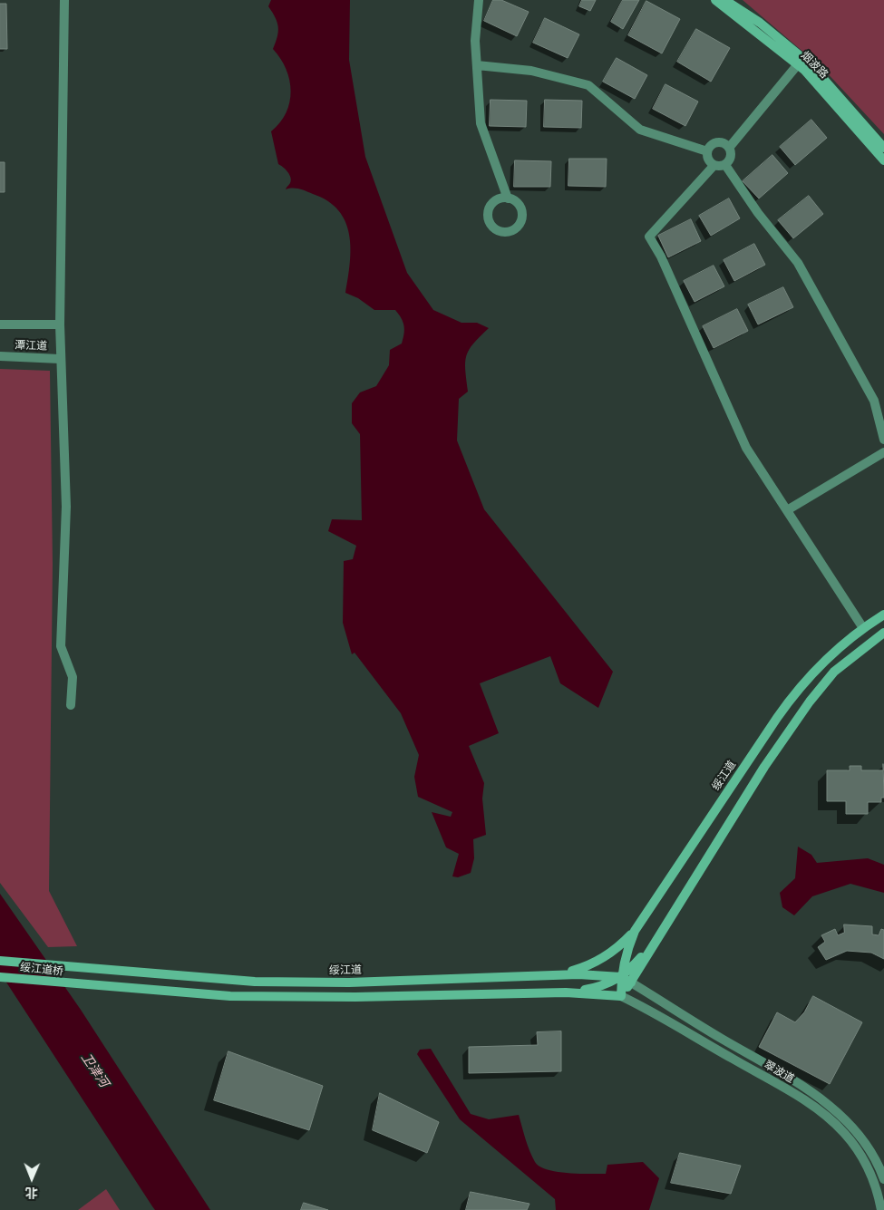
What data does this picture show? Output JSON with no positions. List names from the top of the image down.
{
  "streets": {
    "main road": ["烟波路", "绥江道", "绥江道桥"],
    "street": ["潭江道", "翠波道"]
  },
  "crossings": [
    ["绥江道", "绥江道桥"],
    ["绥江道", "翠波道"]
  ],
  "water": ["卫津河"],
  "north": "bottom"
}
